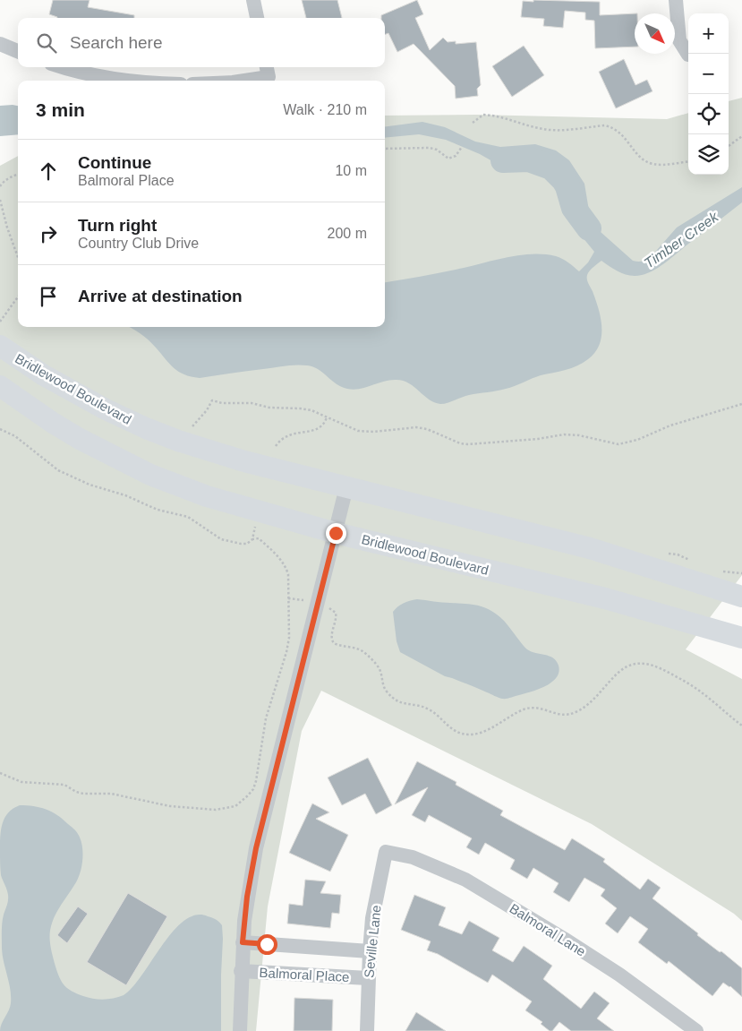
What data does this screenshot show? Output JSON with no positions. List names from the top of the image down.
{
  "streets": {
    "main road": ["Bridlewood Boulevard"],
    "street": ["Balmoral Lane", "Seville Lane", "Balmoral Place"]
  },
  "crossings": [
    ["Balmoral Lane", "Seville Lane"],
    ["Seville Lane", "Balmoral Place"]
  ],
  "water": ["Timber Creek"],
  "north": "bottom right",
  "page": {
    "map_buttons": ["+", "−"],
    "search": "Search here",
    "heading": ["3 min", "Walk · 210 m"],
    "list": [
      ["Continue", "Balmoral Place", "10 m"],
      ["Turn right", "Country Club Drive", "200 m"],
      "Arrive at destination"
    ]
  }
}
